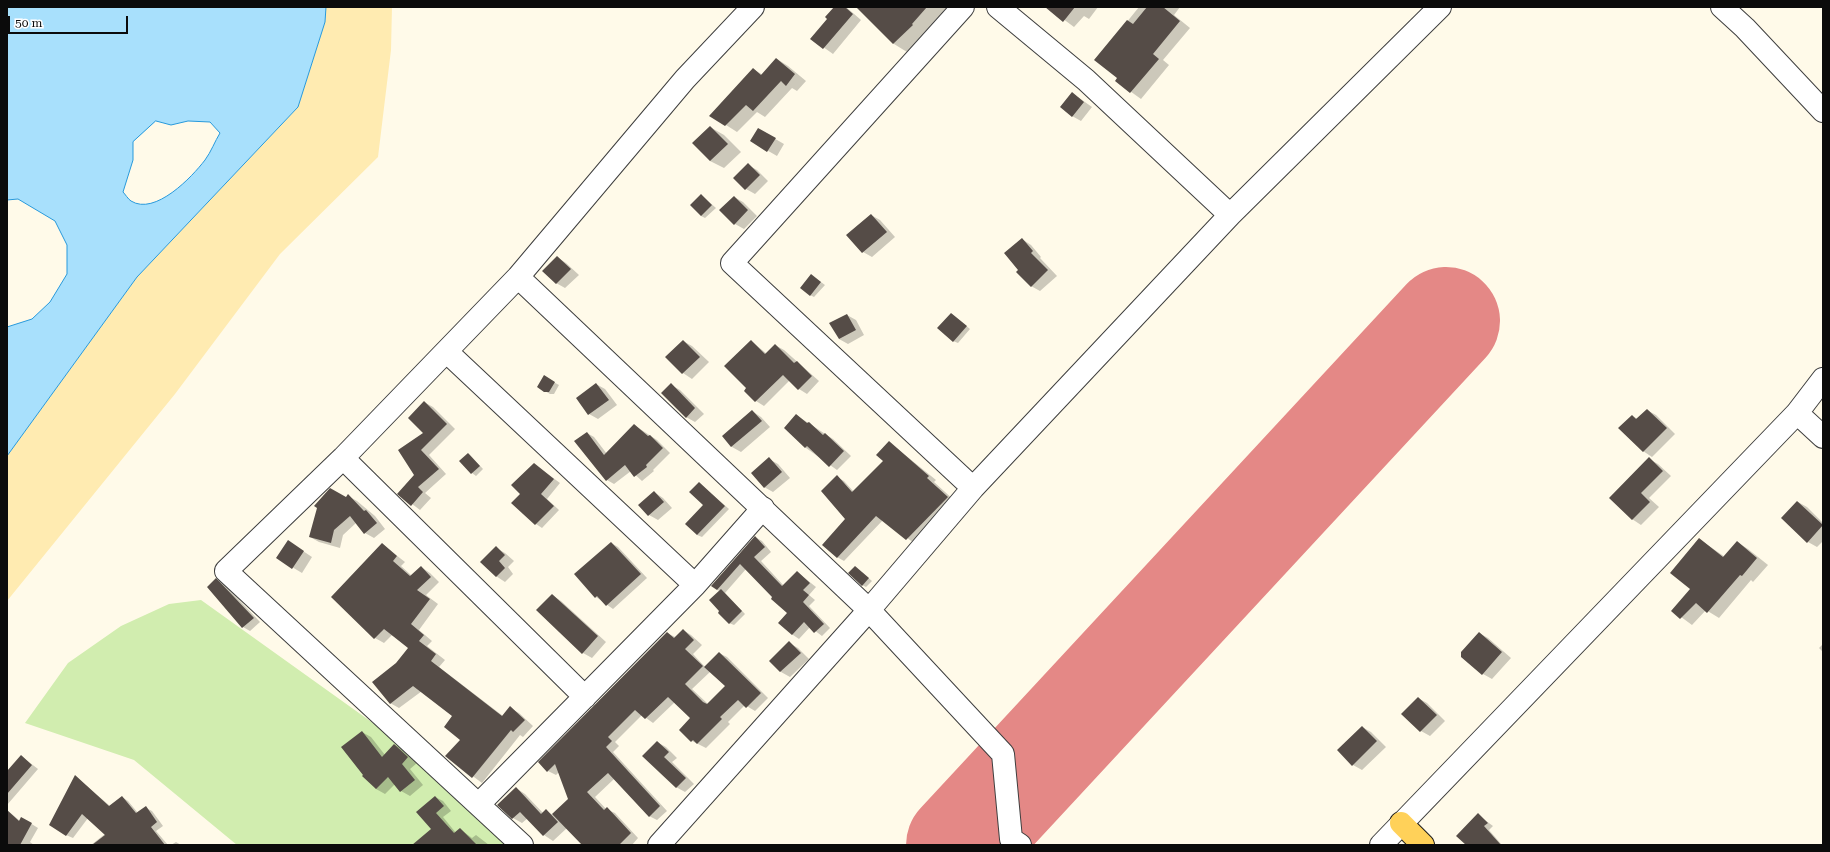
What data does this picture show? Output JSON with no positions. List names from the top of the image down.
{
  "scale_bar": "50 m"
}
